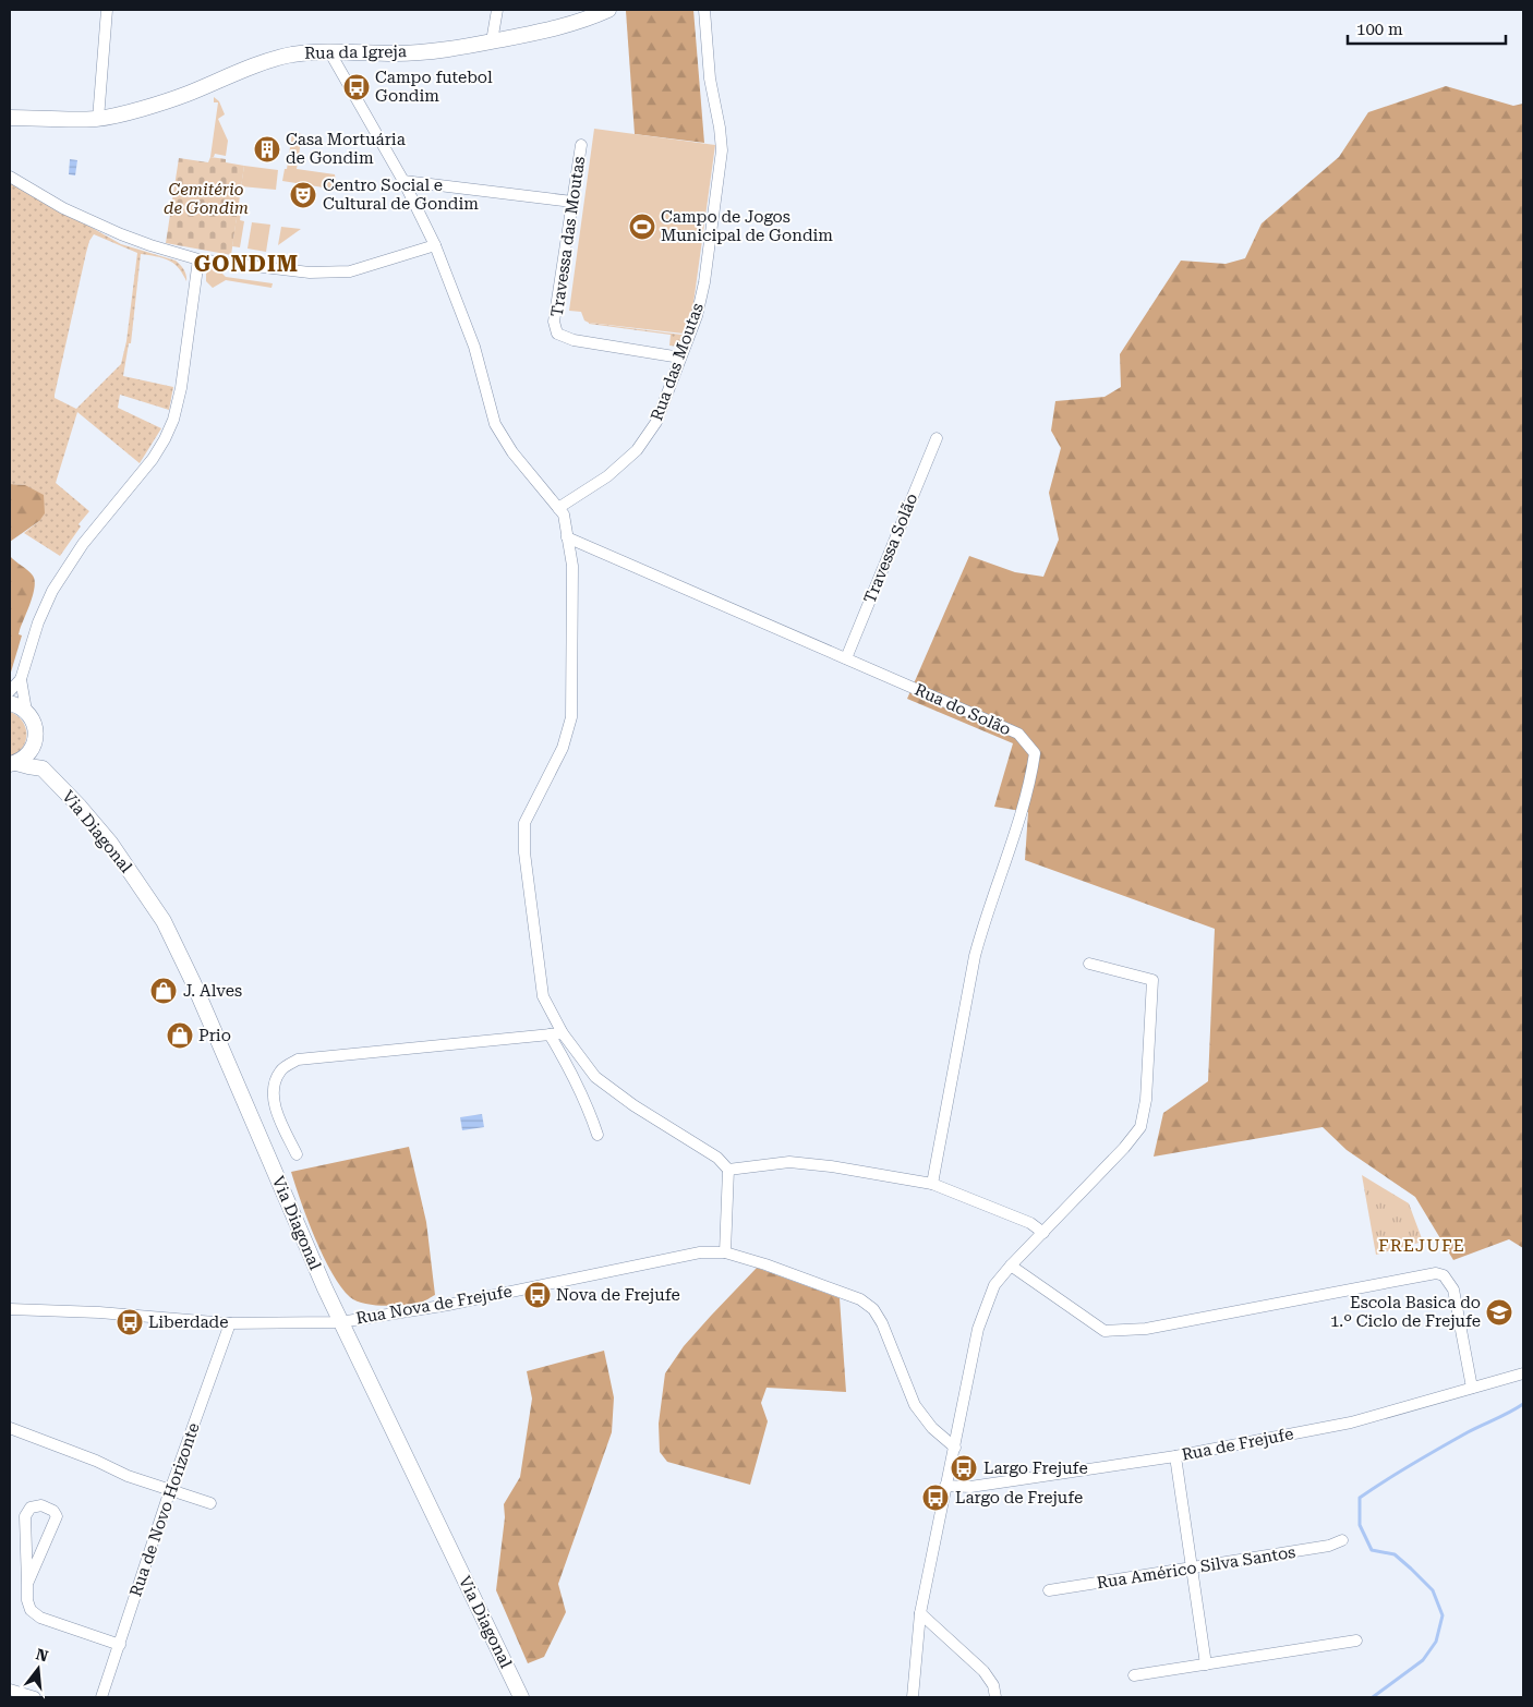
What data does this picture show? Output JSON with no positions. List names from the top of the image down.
{
  "streets": {
    "main road": ["Rua da Igreja", "Via Diagonal"],
    "street": [
      "Travessa das Moutas",
      "Rua das Moutas",
      "Travessa Solão",
      "Rua do Solão",
      "Rua Nova de Frejufe",
      "Rua de Frejufe",
      "Rua de Novo Horizonte",
      "Rua Américo Silva Santos"
    ]
  },
  "crossings": [
    ["Travessa das Moutas", "Rua das Moutas"],
    ["Travessa Solão", "Rua do Solão"],
    ["Via Diagonal", "Rua Nova de Frejufe"],
    ["Rua Nova de Frejufe", "Rua de Novo Horizonte"]
  ],
  "districts": ["GONDIM", "FREJUFE"],
  "parks": ["Cemitério de Gondim"],
  "places": {
    "bus stop": [
      "Campo futebol Gondim",
      "Nova de Frejufe",
      "Liberdade",
      "Largo Frejufe",
      "Largo de Frejufe"
    ],
    "building": ["Casa Mortuária de Gondim"],
    "theatre": ["Centro Social e Cultural de Gondim"],
    "sports": ["Campo de Jogos Municipal de Gondim"],
    "shop": ["J. Alves", "Prio"],
    "school or university": ["Escola Basica do 1.º Ciclo de Frejufe"]
  },
  "scale_bar": "100 m",
  "north": "top"
}
